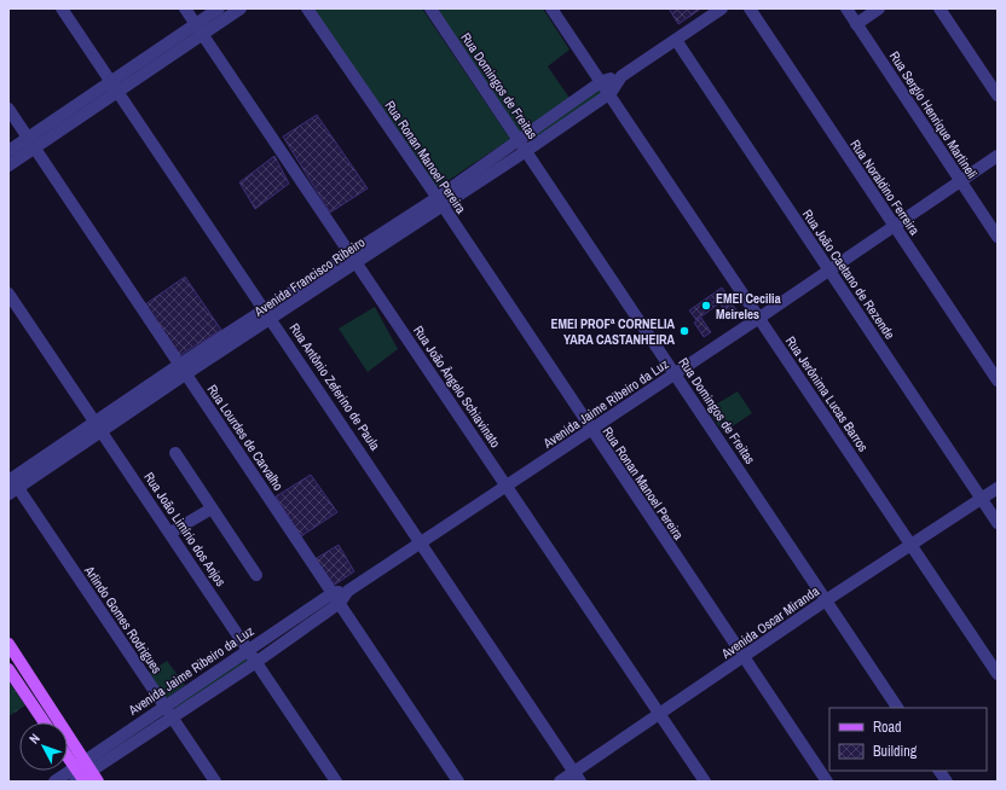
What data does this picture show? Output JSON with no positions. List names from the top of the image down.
{
  "streets": {
    "street": [
      "Rua Domingos de Freitas",
      "Rua Sergio Henrique Martineli",
      "Rua Ronan Manoel Pereira",
      "Rua Noraldino Ferreira",
      "Rua João Caetano de Rezende",
      "Avenida Francisco Ribeiro",
      "Rua Antônio Zeferino de Paula",
      "Rua João Ângelo Schiavinato",
      "Rua Jerônima Lucas Barros",
      "Avenida Jaime Ribeiro da Luz",
      "Rua Lourdes de Carvalho",
      "Rua João Limírio dos Anjos",
      "Arlindo Gomes Rodrigues",
      "Avenida Oscar Miranda"
    ]
  },
  "crossings": [
    ["Rua Domingos de Freitas", "Avenida Francisco Ribeiro"],
    ["Rua Domingos de Freitas", "Avenida Jaime Ribeiro da Luz"],
    ["Rua Domingos de Freitas", "Avenida Oscar Miranda"],
    ["Rua Sergio Henrique Martineli", "Avenida Jaime Ribeiro da Luz"],
    ["Rua Ronan Manoel Pereira", "Avenida Francisco Ribeiro"],
    ["Rua Ronan Manoel Pereira", "Avenida Jaime Ribeiro da Luz"],
    ["Rua Ronan Manoel Pereira", "Avenida Oscar Miranda"],
    ["Rua Noraldino Ferreira", "Avenida Jaime Ribeiro da Luz"],
    ["Rua João Caetano de Rezende", "Avenida Francisco Ribeiro"],
    ["Rua João Caetano de Rezende", "Avenida Jaime Ribeiro da Luz"],
    ["Rua João Caetano de Rezende", "Avenida Oscar Miranda"],
    ["Avenida Francisco Ribeiro", "Rua Antônio Zeferino de Paula"],
    ["Avenida Francisco Ribeiro", "Rua João Ângelo Schiavinato"],
    ["Avenida Francisco Ribeiro", "Rua Jerônima Lucas Barros"],
    ["Avenida Francisco Ribeiro", "Rua Lourdes de Carvalho"],
    ["Avenida Francisco Ribeiro", "Rua João Limírio dos Anjos"],
    ["Avenida Francisco Ribeiro", "Arlindo Gomes Rodrigues"],
    ["Rua Antônio Zeferino de Paula", "Avenida Jaime Ribeiro da Luz"],
    ["Rua Antônio Zeferino de Paula", "Avenida Oscar Miranda"],
    ["Rua João Ângelo Schiavinato", "Avenida Jaime Ribeiro da Luz"],
    ["Rua João Ângelo Schiavinato", "Avenida Oscar Miranda"],
    ["Rua Jerônima Lucas Barros", "Avenida Jaime Ribeiro da Luz"],
    ["Rua Jerônima Lucas Barros", "Avenida Oscar Miranda"],
    ["Avenida Jaime Ribeiro da Luz", "Rua Lourdes de Carvalho"],
    ["Avenida Jaime Ribeiro da Luz", "Rua João Limírio dos Anjos"],
    ["Avenida Jaime Ribeiro da Luz", "Arlindo Gomes Rodrigues"]
  ],
  "places": ["EMEI Cecilia Meireles", "EMEI PROFª CORNELIA YARA CASTANHEIRA"],
  "legend": ["Road", "Building"],
  "north": "top left"
}
